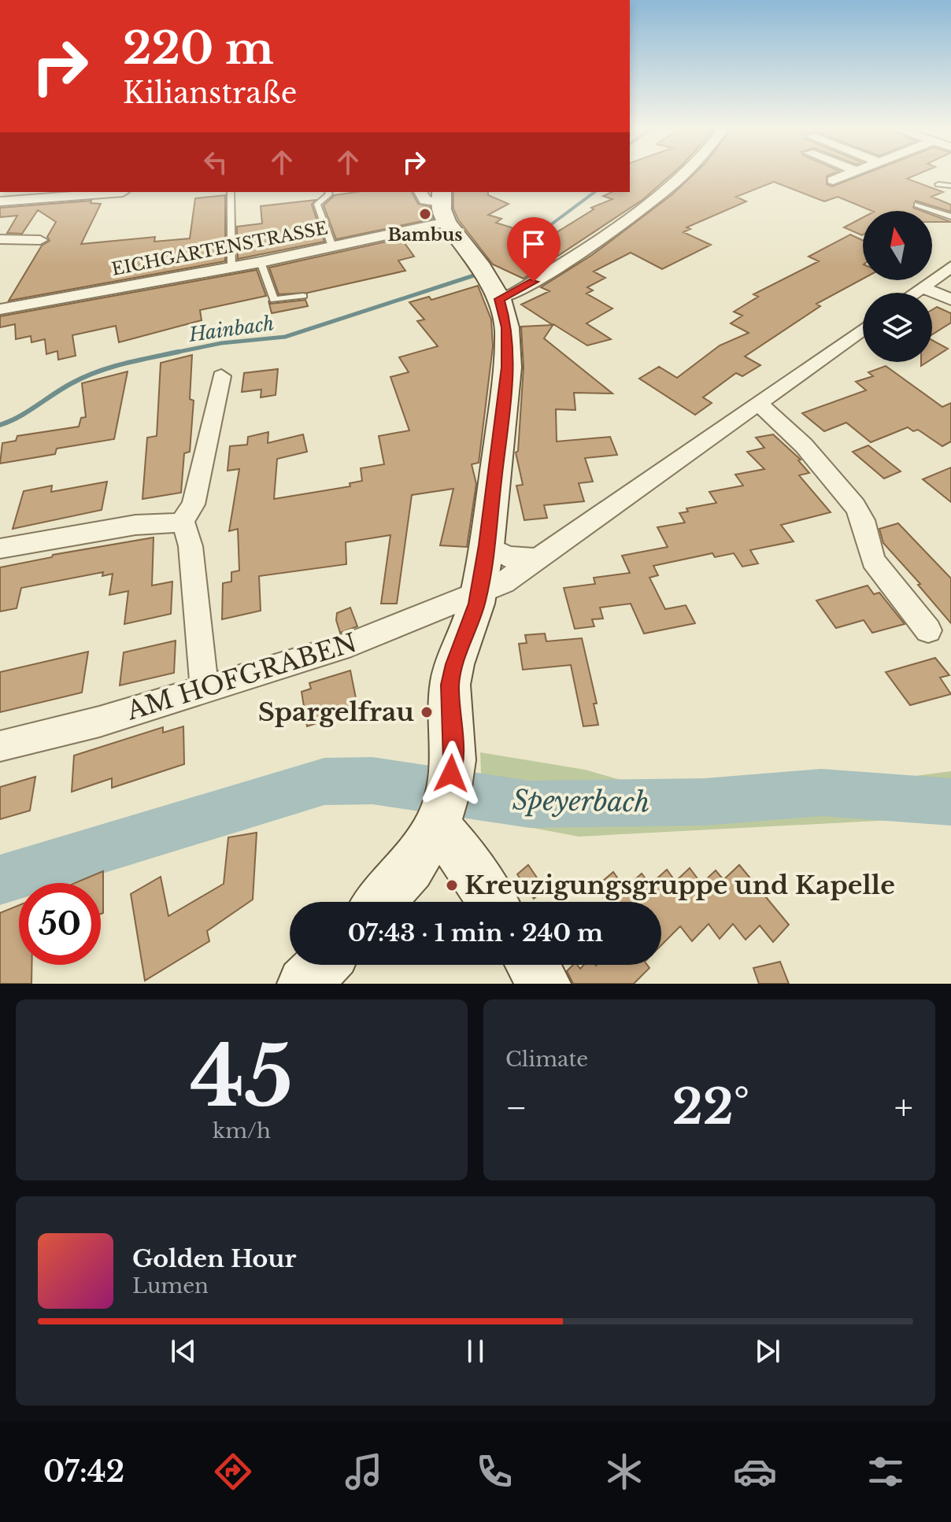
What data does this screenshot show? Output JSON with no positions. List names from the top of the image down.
{
  "streets": {
    "street": ["EICHGARTENSTRASSE", "AM HOFGRABEN"]
  },
  "water": ["Hainbach", "Speyerbach"],
  "places": ["Bambus", "Spargelfrau", "Kreuzigungsgruppe und Kapelle"],
  "north": "top",
  "page": {
    "turn": ["220 m", "Kilianstraße"],
    "limit": "50",
    "trip": "07:43 · 1 min · 240 m",
    "tile": [
      ["45", "km/h"],
      "Climate"
    ],
    "heat": ["−", "22°", "+"],
    "song": ["Golden Hour", "Lumen"],
    "tabs": "07:42"
  }
}
